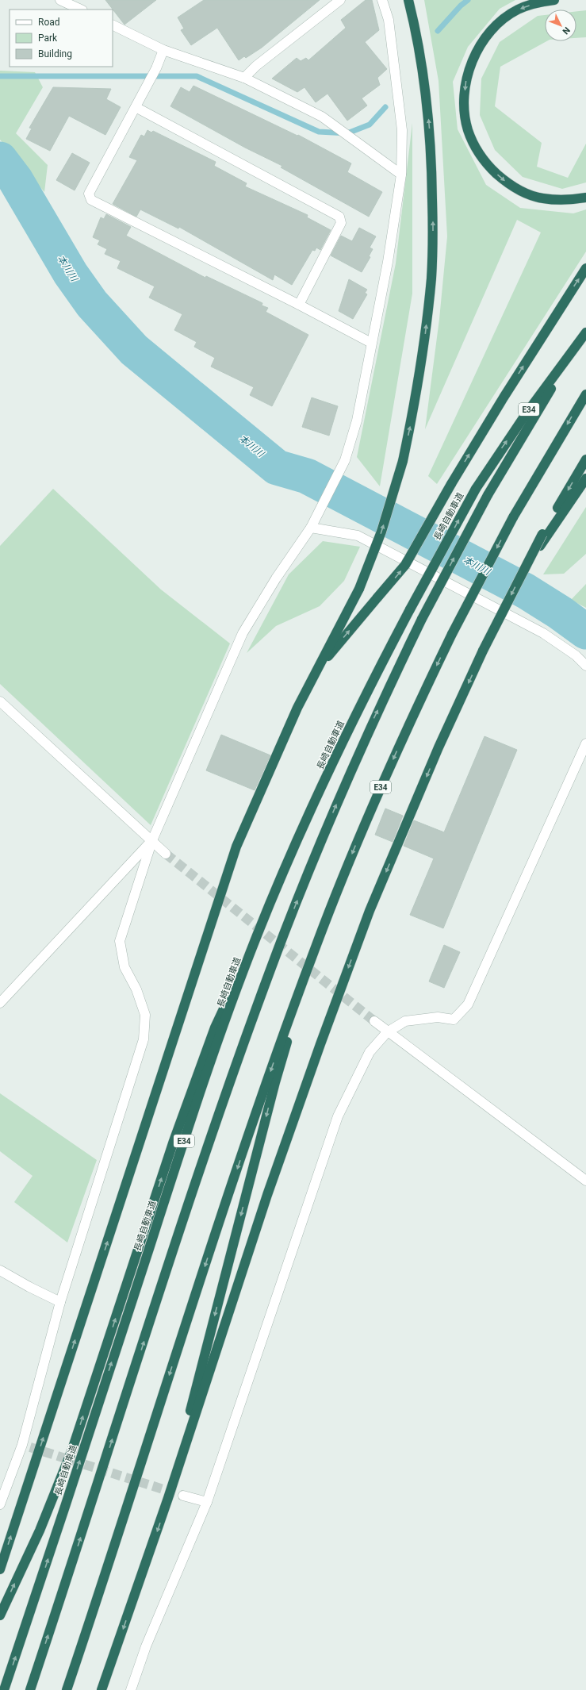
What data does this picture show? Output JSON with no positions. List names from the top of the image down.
{
  "streets": {
    "highway": ["E34", "長崎自動車道"]
  },
  "water": ["本川川"],
  "legend": ["Road", "Park", "Building"],
  "north": "bottom right"
}
